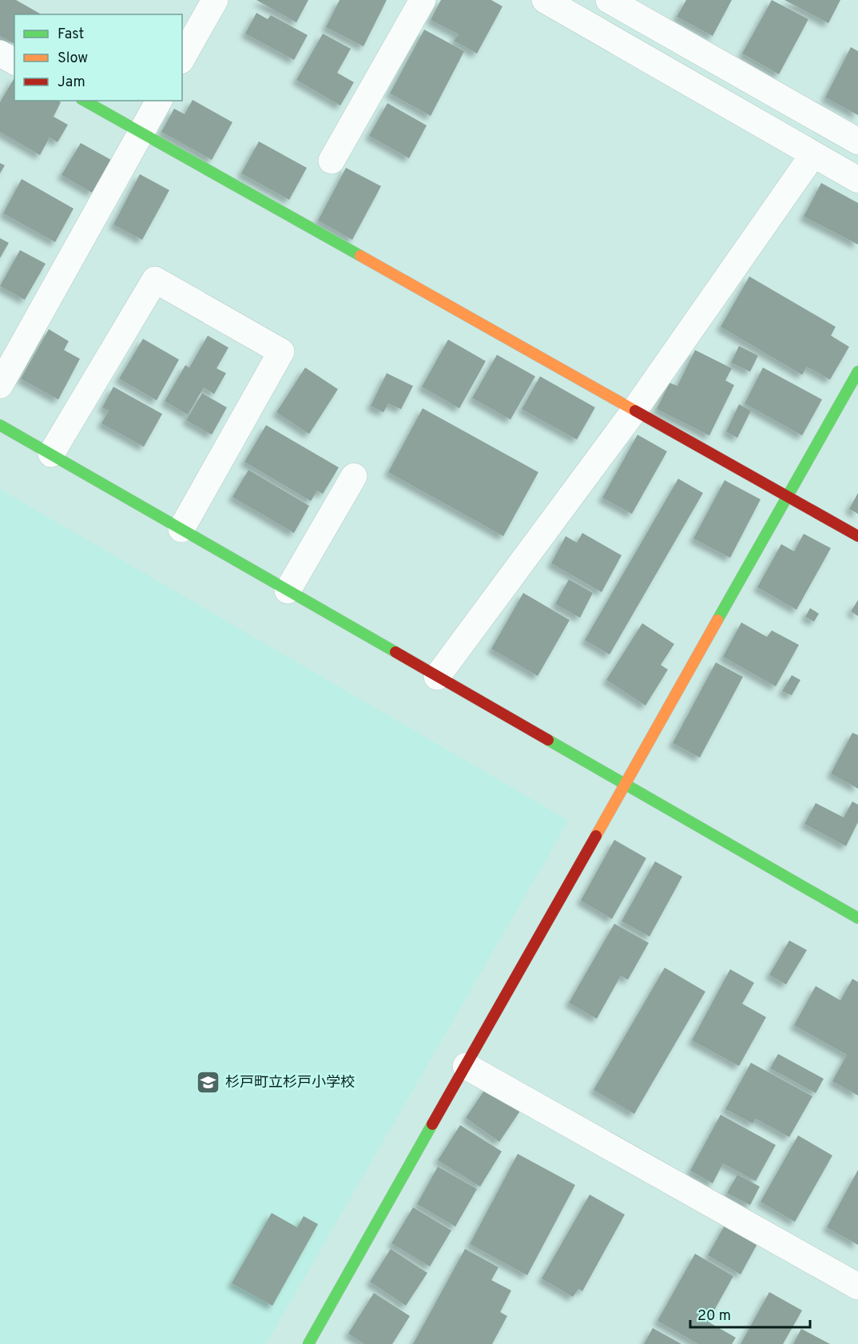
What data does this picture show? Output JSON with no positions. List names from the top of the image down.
{
  "places": {
    "school or university": ["杉戸町立杉戸小学校"]
  },
  "legend": ["Fast", "Slow", "Jam"],
  "scale_bar": "20 m"
}
